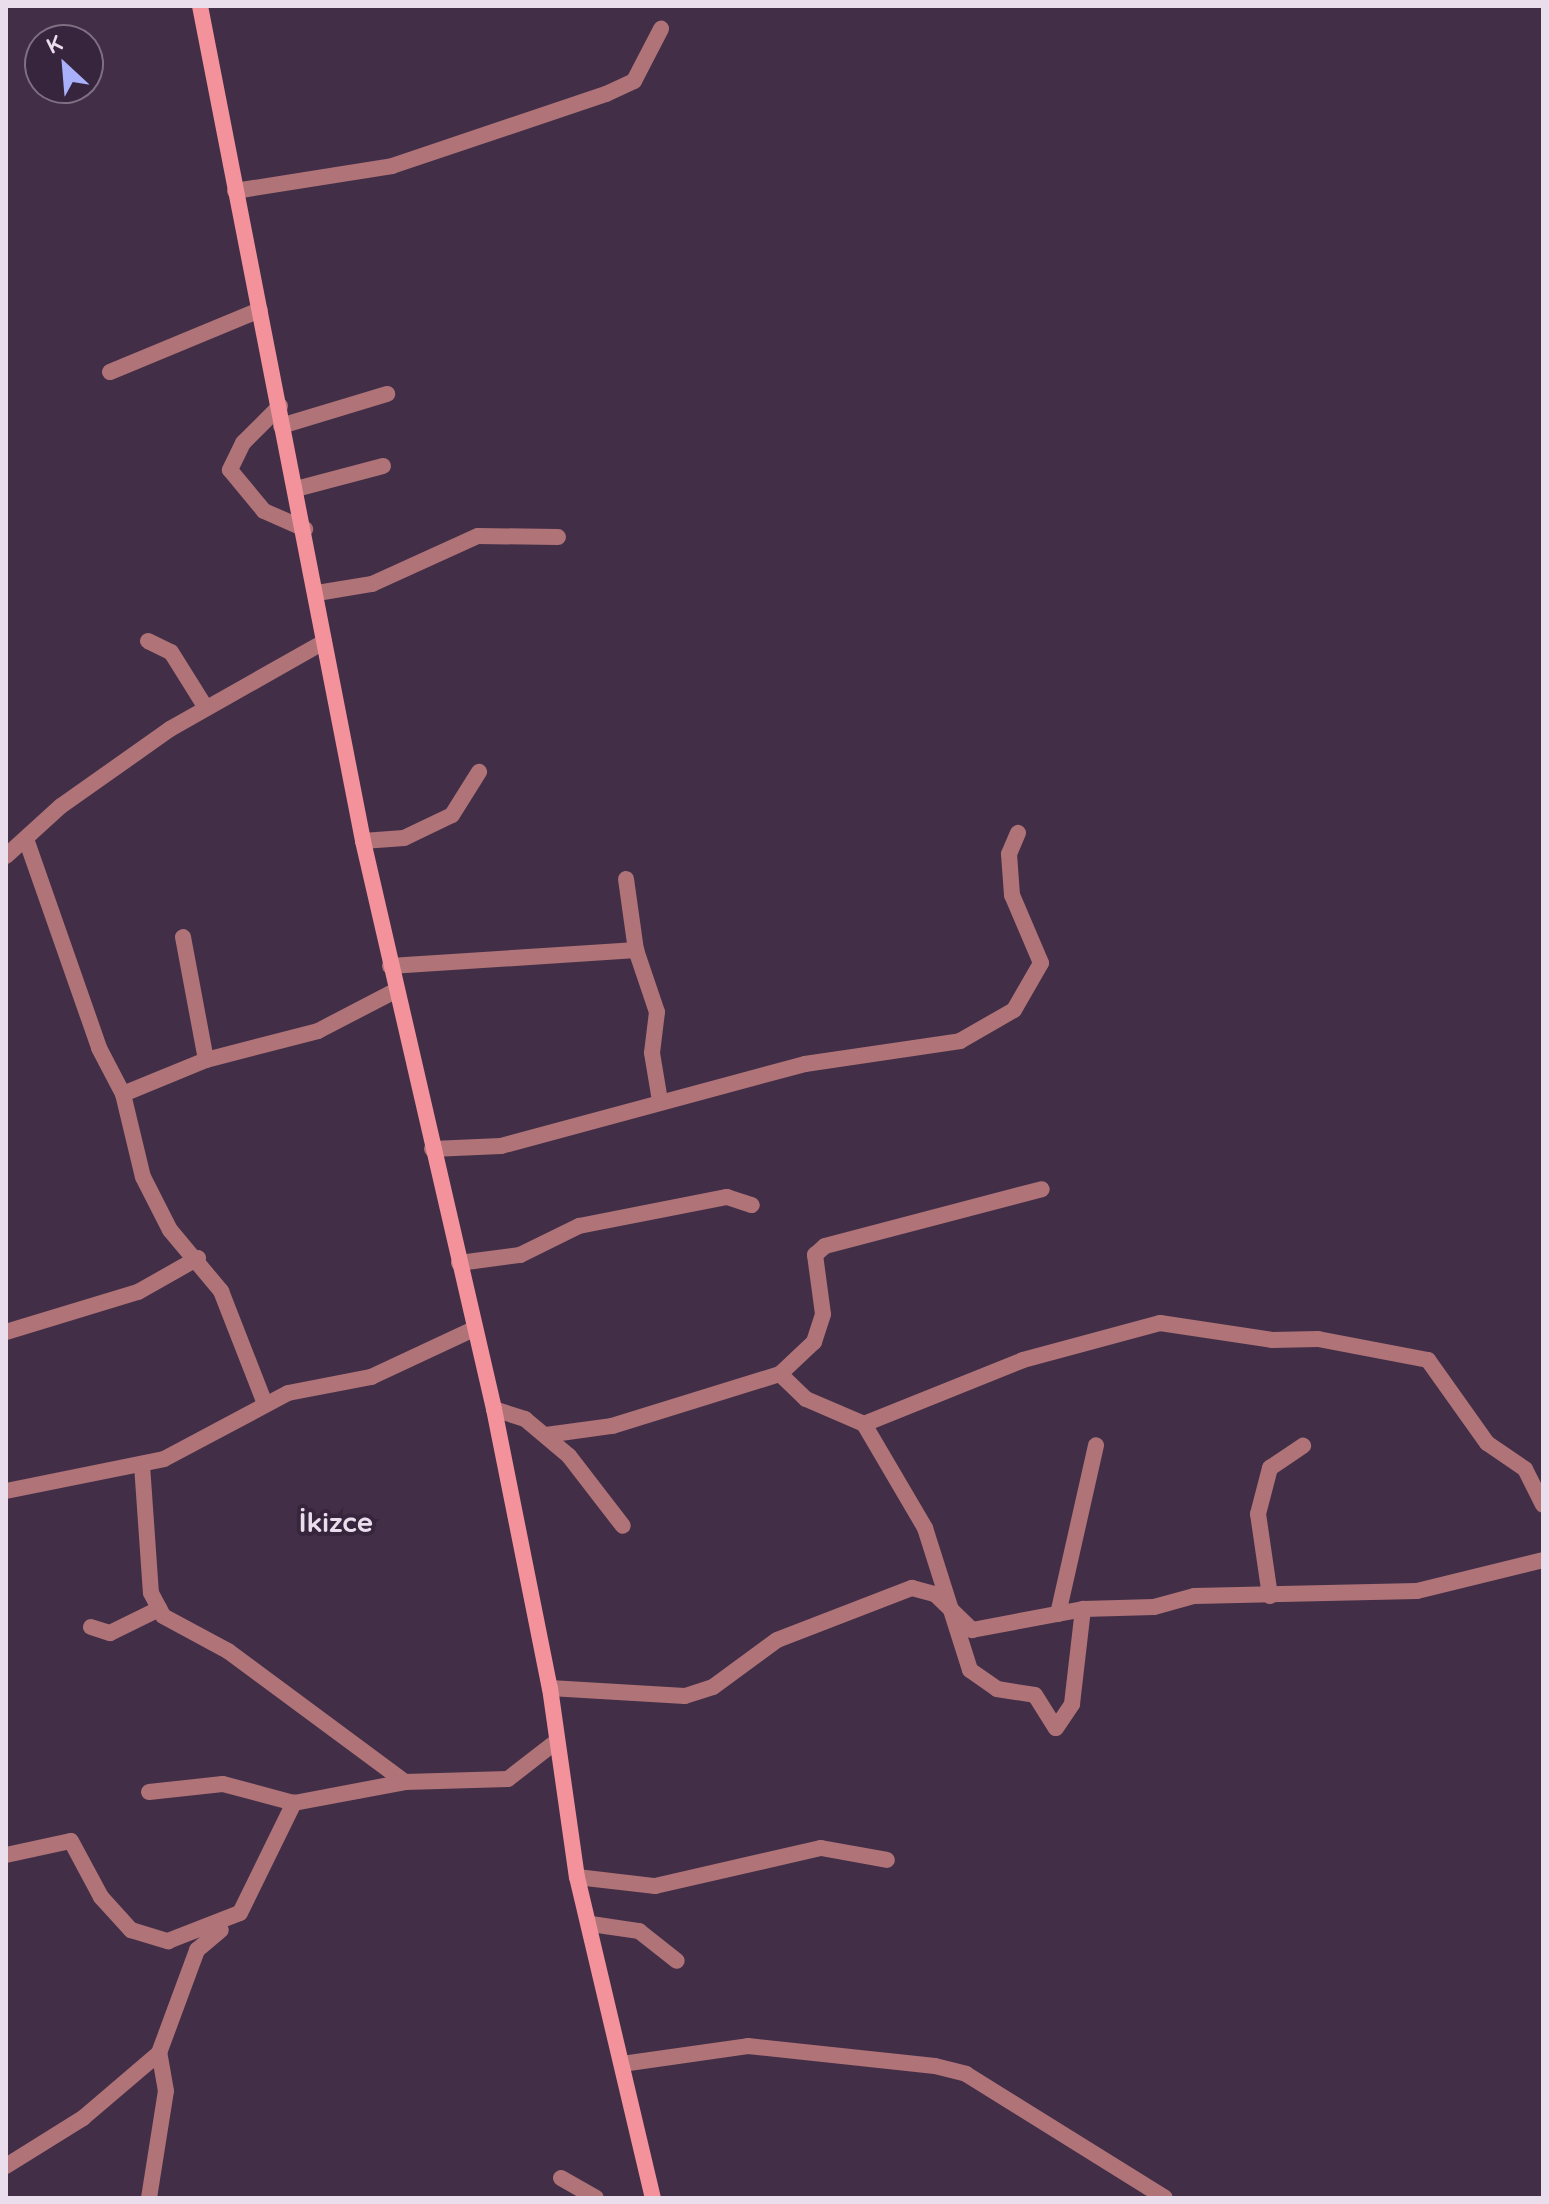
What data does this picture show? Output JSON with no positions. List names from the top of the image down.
{
  "districts": ["İkizce"],
  "north": "top left"
}
